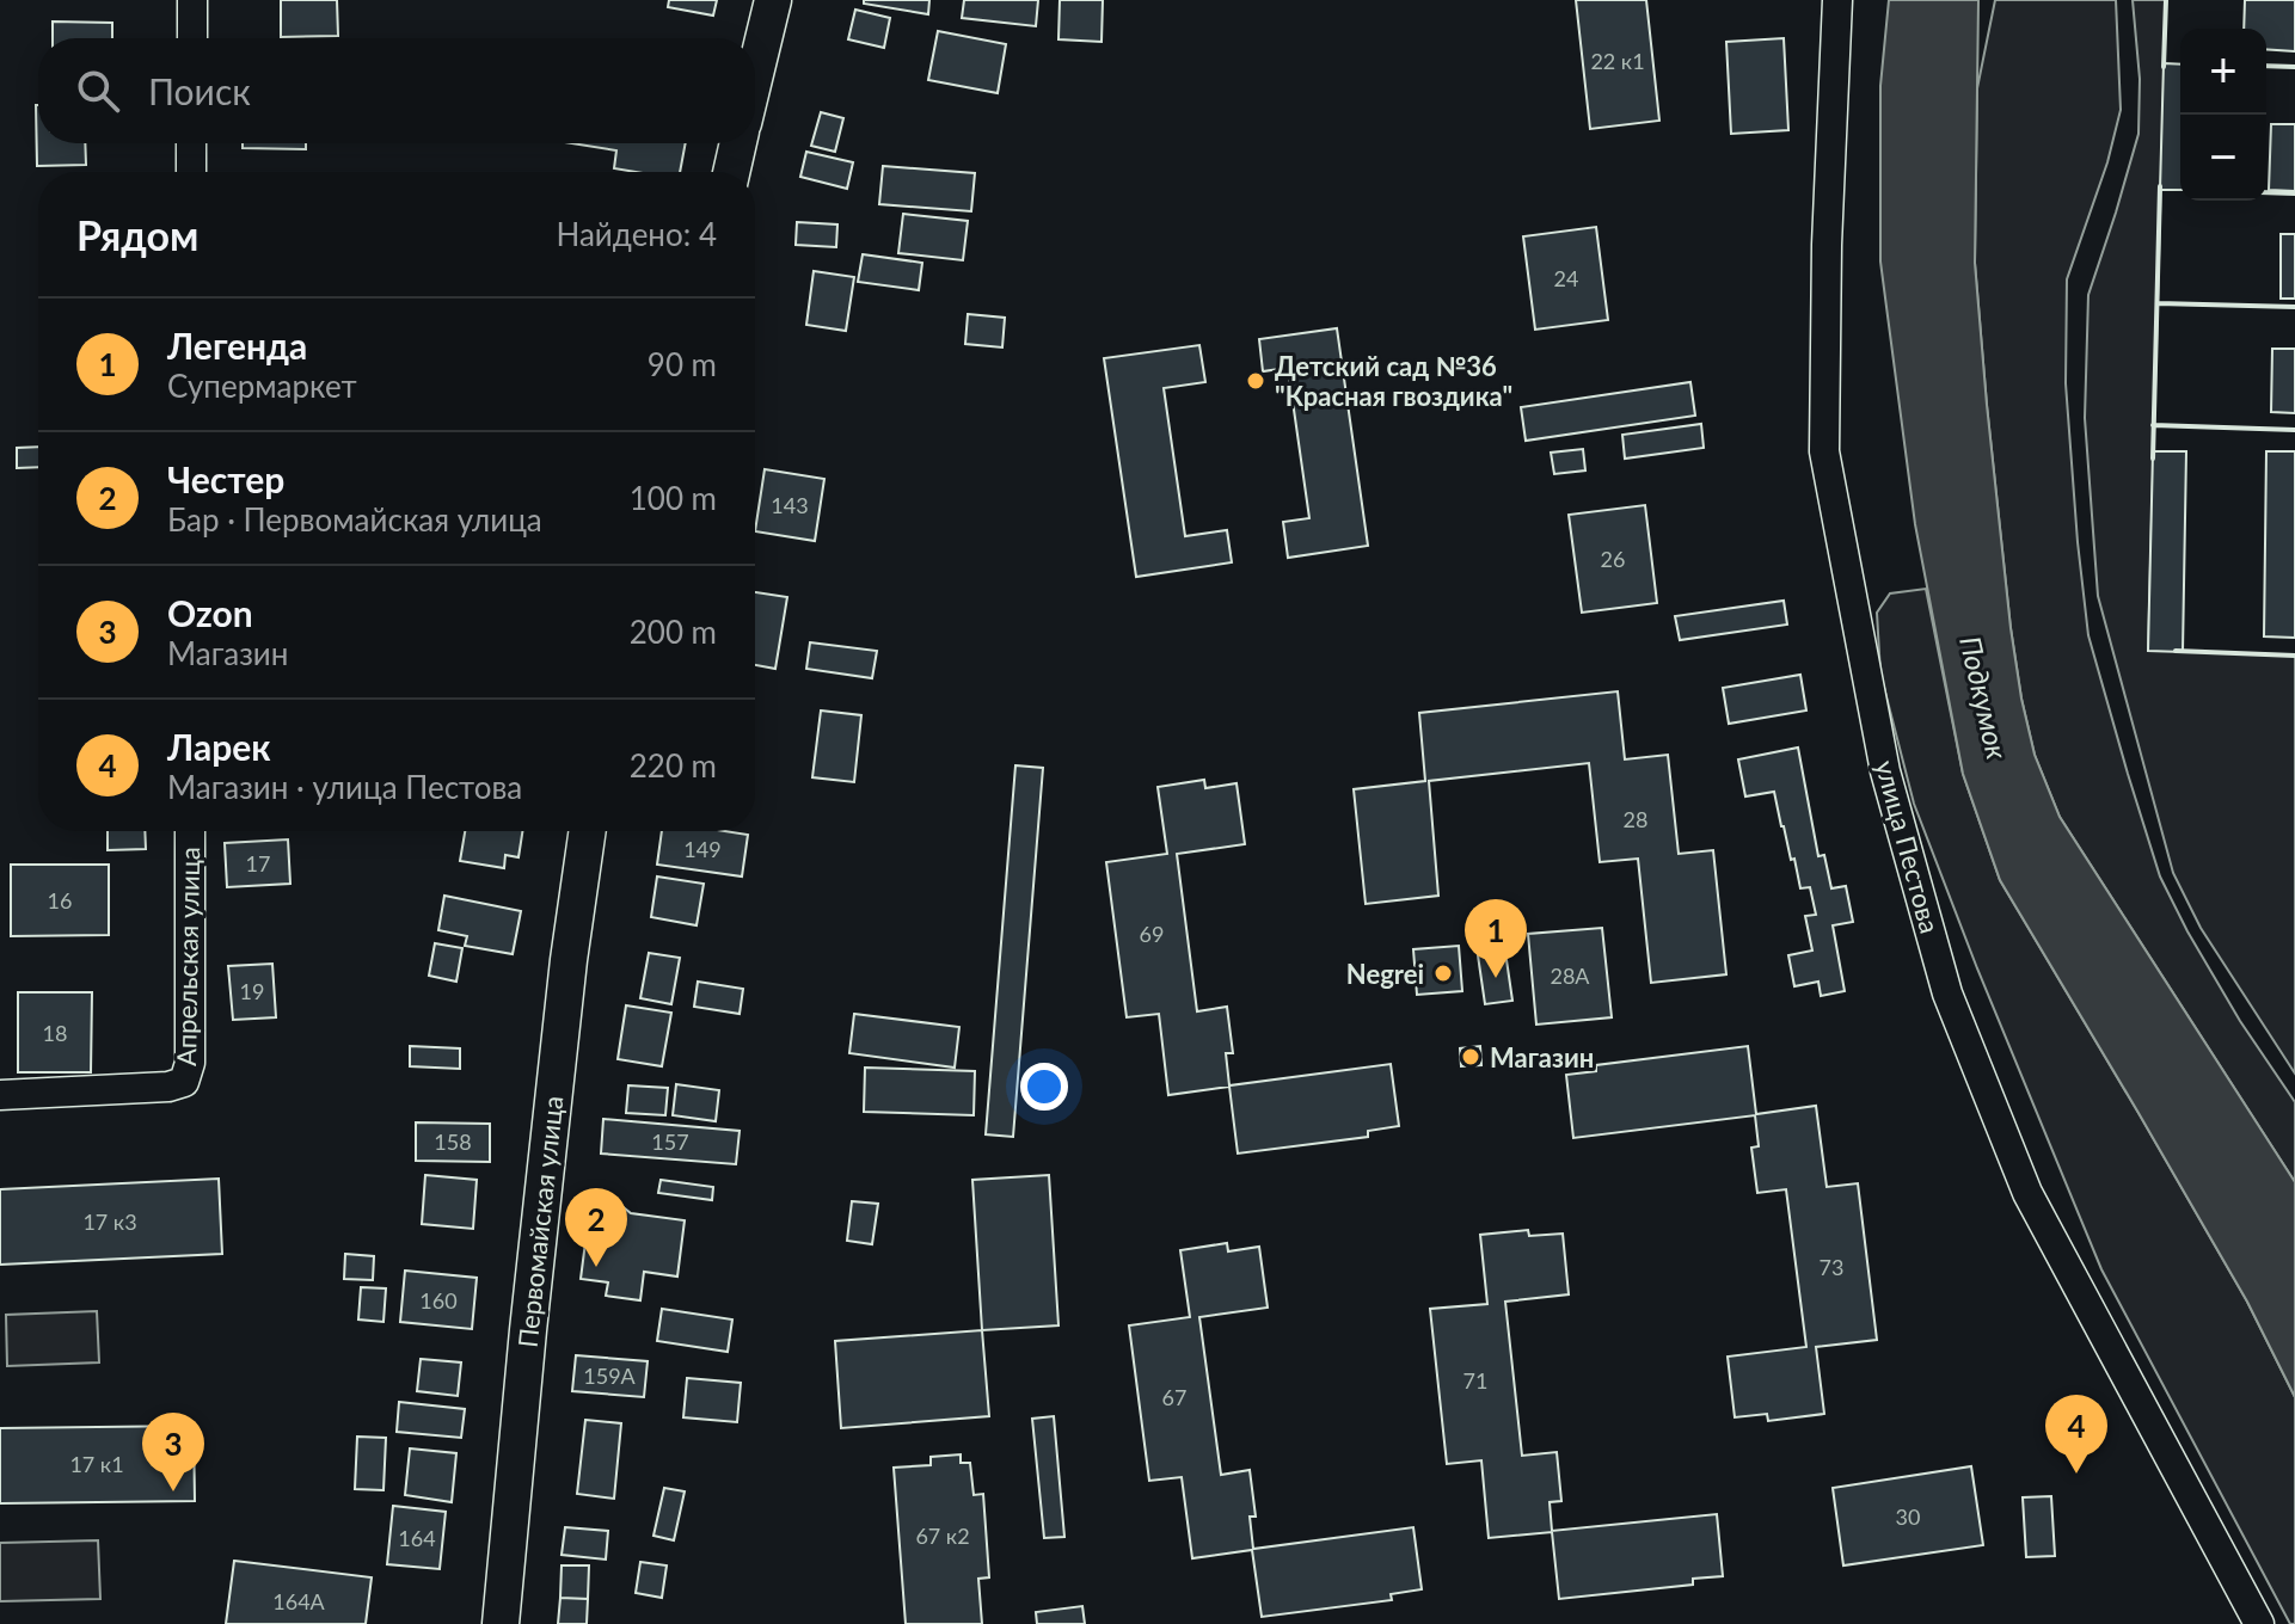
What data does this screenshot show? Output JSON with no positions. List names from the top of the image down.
{
  "streets": {
    "street": ["улица Пестова", "Апрельская улица", "Первомайская улица"]
  },
  "water": ["Подкумок"],
  "places": ["Детский сад №36 \"Красная гвоздика\"", "Negrei", "Магазин"],
  "house_numbers": [
    "22 к1",
    "24",
    "143",
    "26",
    "28",
    "149",
    "17",
    "16",
    "69",
    "28А",
    "19",
    "18",
    "158",
    "157",
    "17 к3",
    "73",
    "160",
    "159А",
    "71",
    "67",
    "17 к1",
    "30",
    "67 к2",
    "164",
    "164А"
  ],
  "page": {
    "map_buttons": ["+", "−"],
    "search": "Поиск",
    "heading": ["Рядом", "Найдено: 4"],
    "list": [
      {
        "mark": "1",
        "name": "Легенда",
        "note": "Супермаркет",
        "value": "90 m"
      },
      {
        "mark": "2",
        "name": "Честер",
        "note": "Бар · Первомайская улица",
        "value": "100 m"
      },
      {
        "mark": "3",
        "name": "Ozon",
        "note": "Магазин",
        "value": "200 m"
      },
      {
        "mark": "4",
        "name": "Ларек",
        "note": "Магазин · улица Пестова",
        "value": "220 m"
      }
    ],
    "pins": [
      "1",
      "2",
      "4",
      "3"
    ]
  }
}
